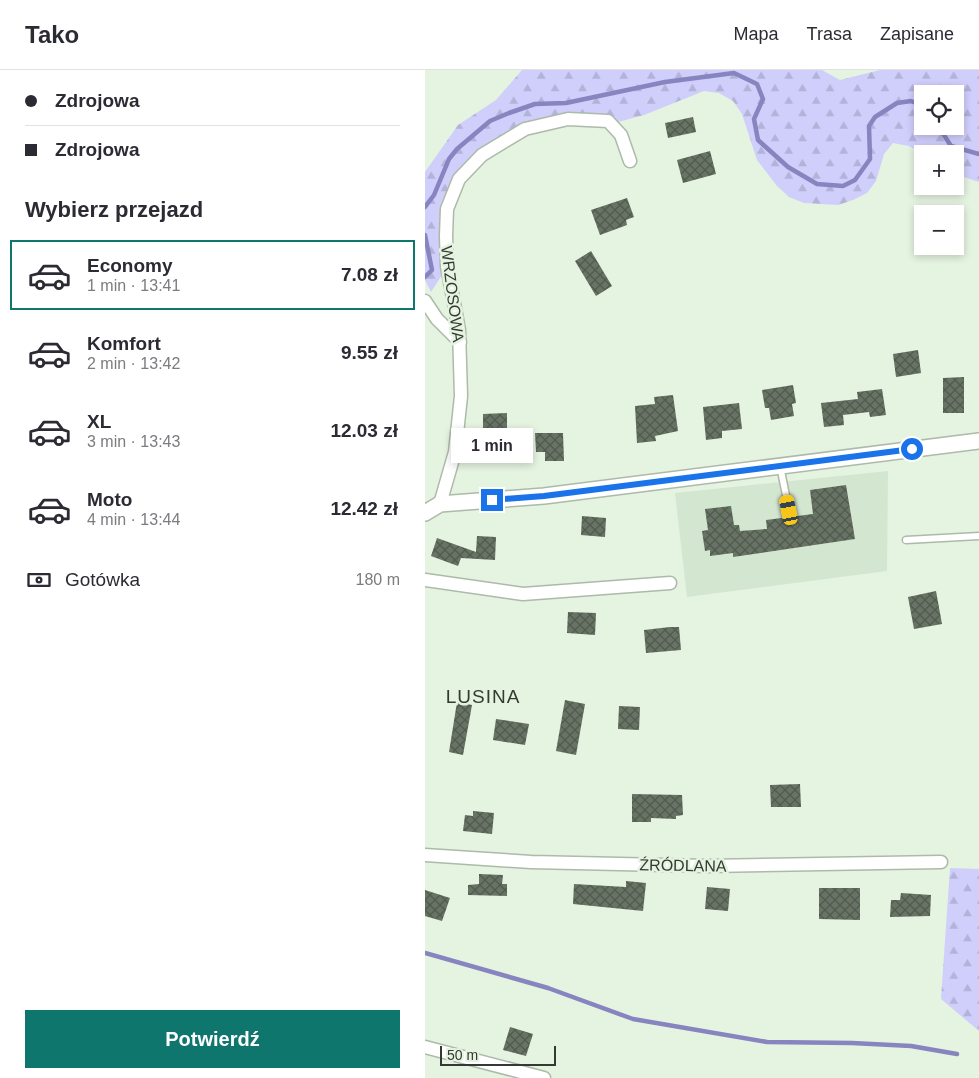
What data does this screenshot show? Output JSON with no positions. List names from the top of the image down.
{
  "streets": {
    "street": ["WRZOSOWA", "ŹRÓDLANA"]
  },
  "districts": ["LUSINA"],
  "scale_bar": "50 m",
  "page": {
    "header": "Tako",
    "nav": ["Mapa", "Trasa", "Zapisane"],
    "banner": ["Zdrojowa", "Zdrojowa"],
    "map_buttons": ["+", "−"],
    "heading": "Wybierz przejazd",
    "list": [
      {
        "name": "Economy",
        "note": "1 min · 13:41",
        "value": "7.08 zł"
      },
      {
        "name": "Komfort",
        "note": "2 min · 13:42",
        "value": "9.55 zł"
      },
      {
        "name": "XL",
        "note": "3 min · 13:43",
        "value": "12.03 zł"
      },
      {
        "name": "Moto",
        "note": "4 min · 13:44",
        "value": "12.42 zł"
      }
    ],
    "bubble": "1 min",
    "pay": ["Gotówka", "180 m"],
    "buttons": "Potwierdź",
    "scale": "50 m"
  }
}
